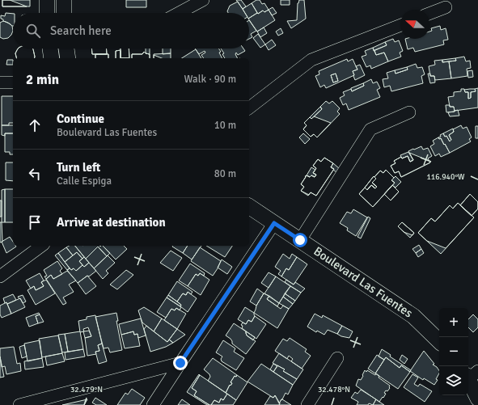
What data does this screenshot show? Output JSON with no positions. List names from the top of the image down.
{
  "streets": {
    "street": ["Boulevard Las Fuentes"]
  },
  "north": "left",
  "page": {
    "search": "Search here",
    "heading": ["2 min", "Walk · 90 m"],
    "list": [
      ["Continue", "Boulevard Las Fuentes", "10 m"],
      ["Turn left", "Calle Espiga", "80 m"],
      "Arrive at destination"
    ],
    "map_buttons": ["+", "−"]
  },
  "coordinates": ["116.940°W", "32.479°N", "32.478°N"]
}
